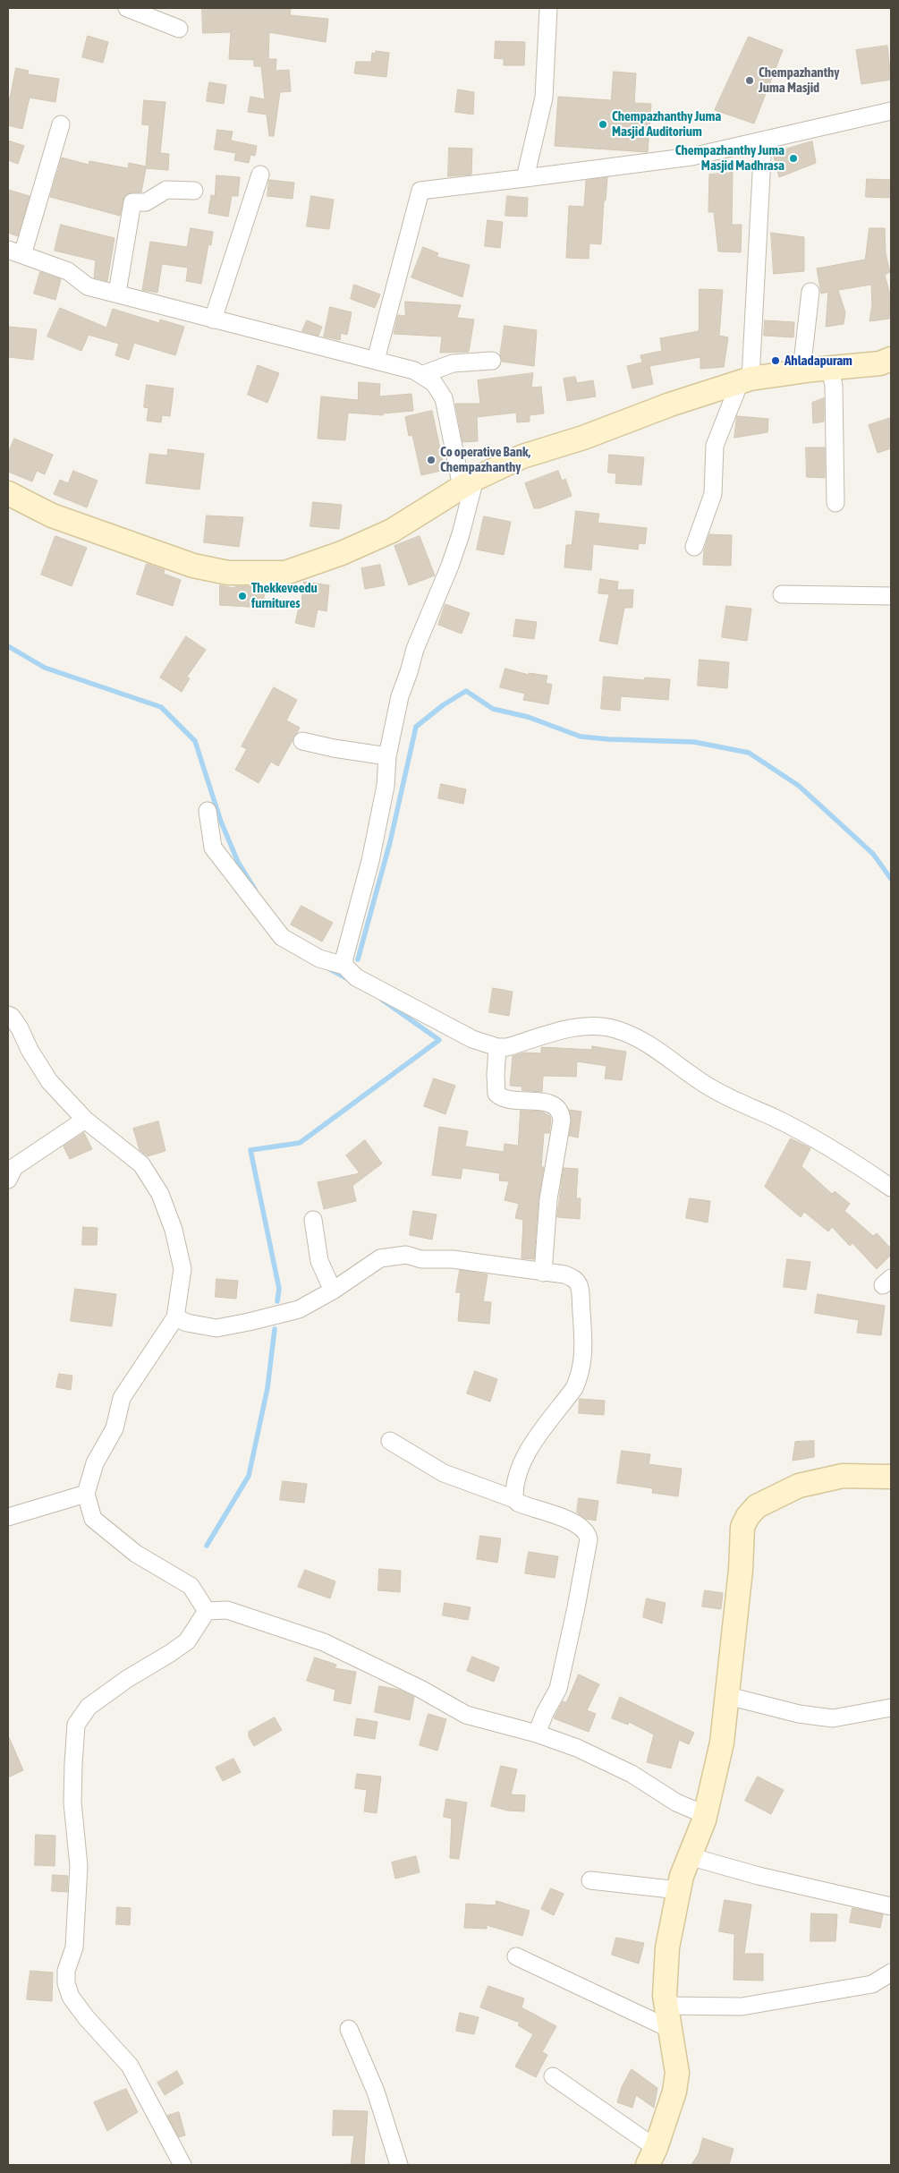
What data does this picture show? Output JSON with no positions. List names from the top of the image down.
{
  "places": [
    "Chempazhanthy Juma Masjid",
    "Chempazhanthy Juma Masjid Auditorium",
    "Chempazhanthy Juma Masjid Madhrasa",
    "Ahladapuram",
    "Co operative Bank, Chempazhanthy",
    "Thekkeveedu furnitures"
  ]
}
